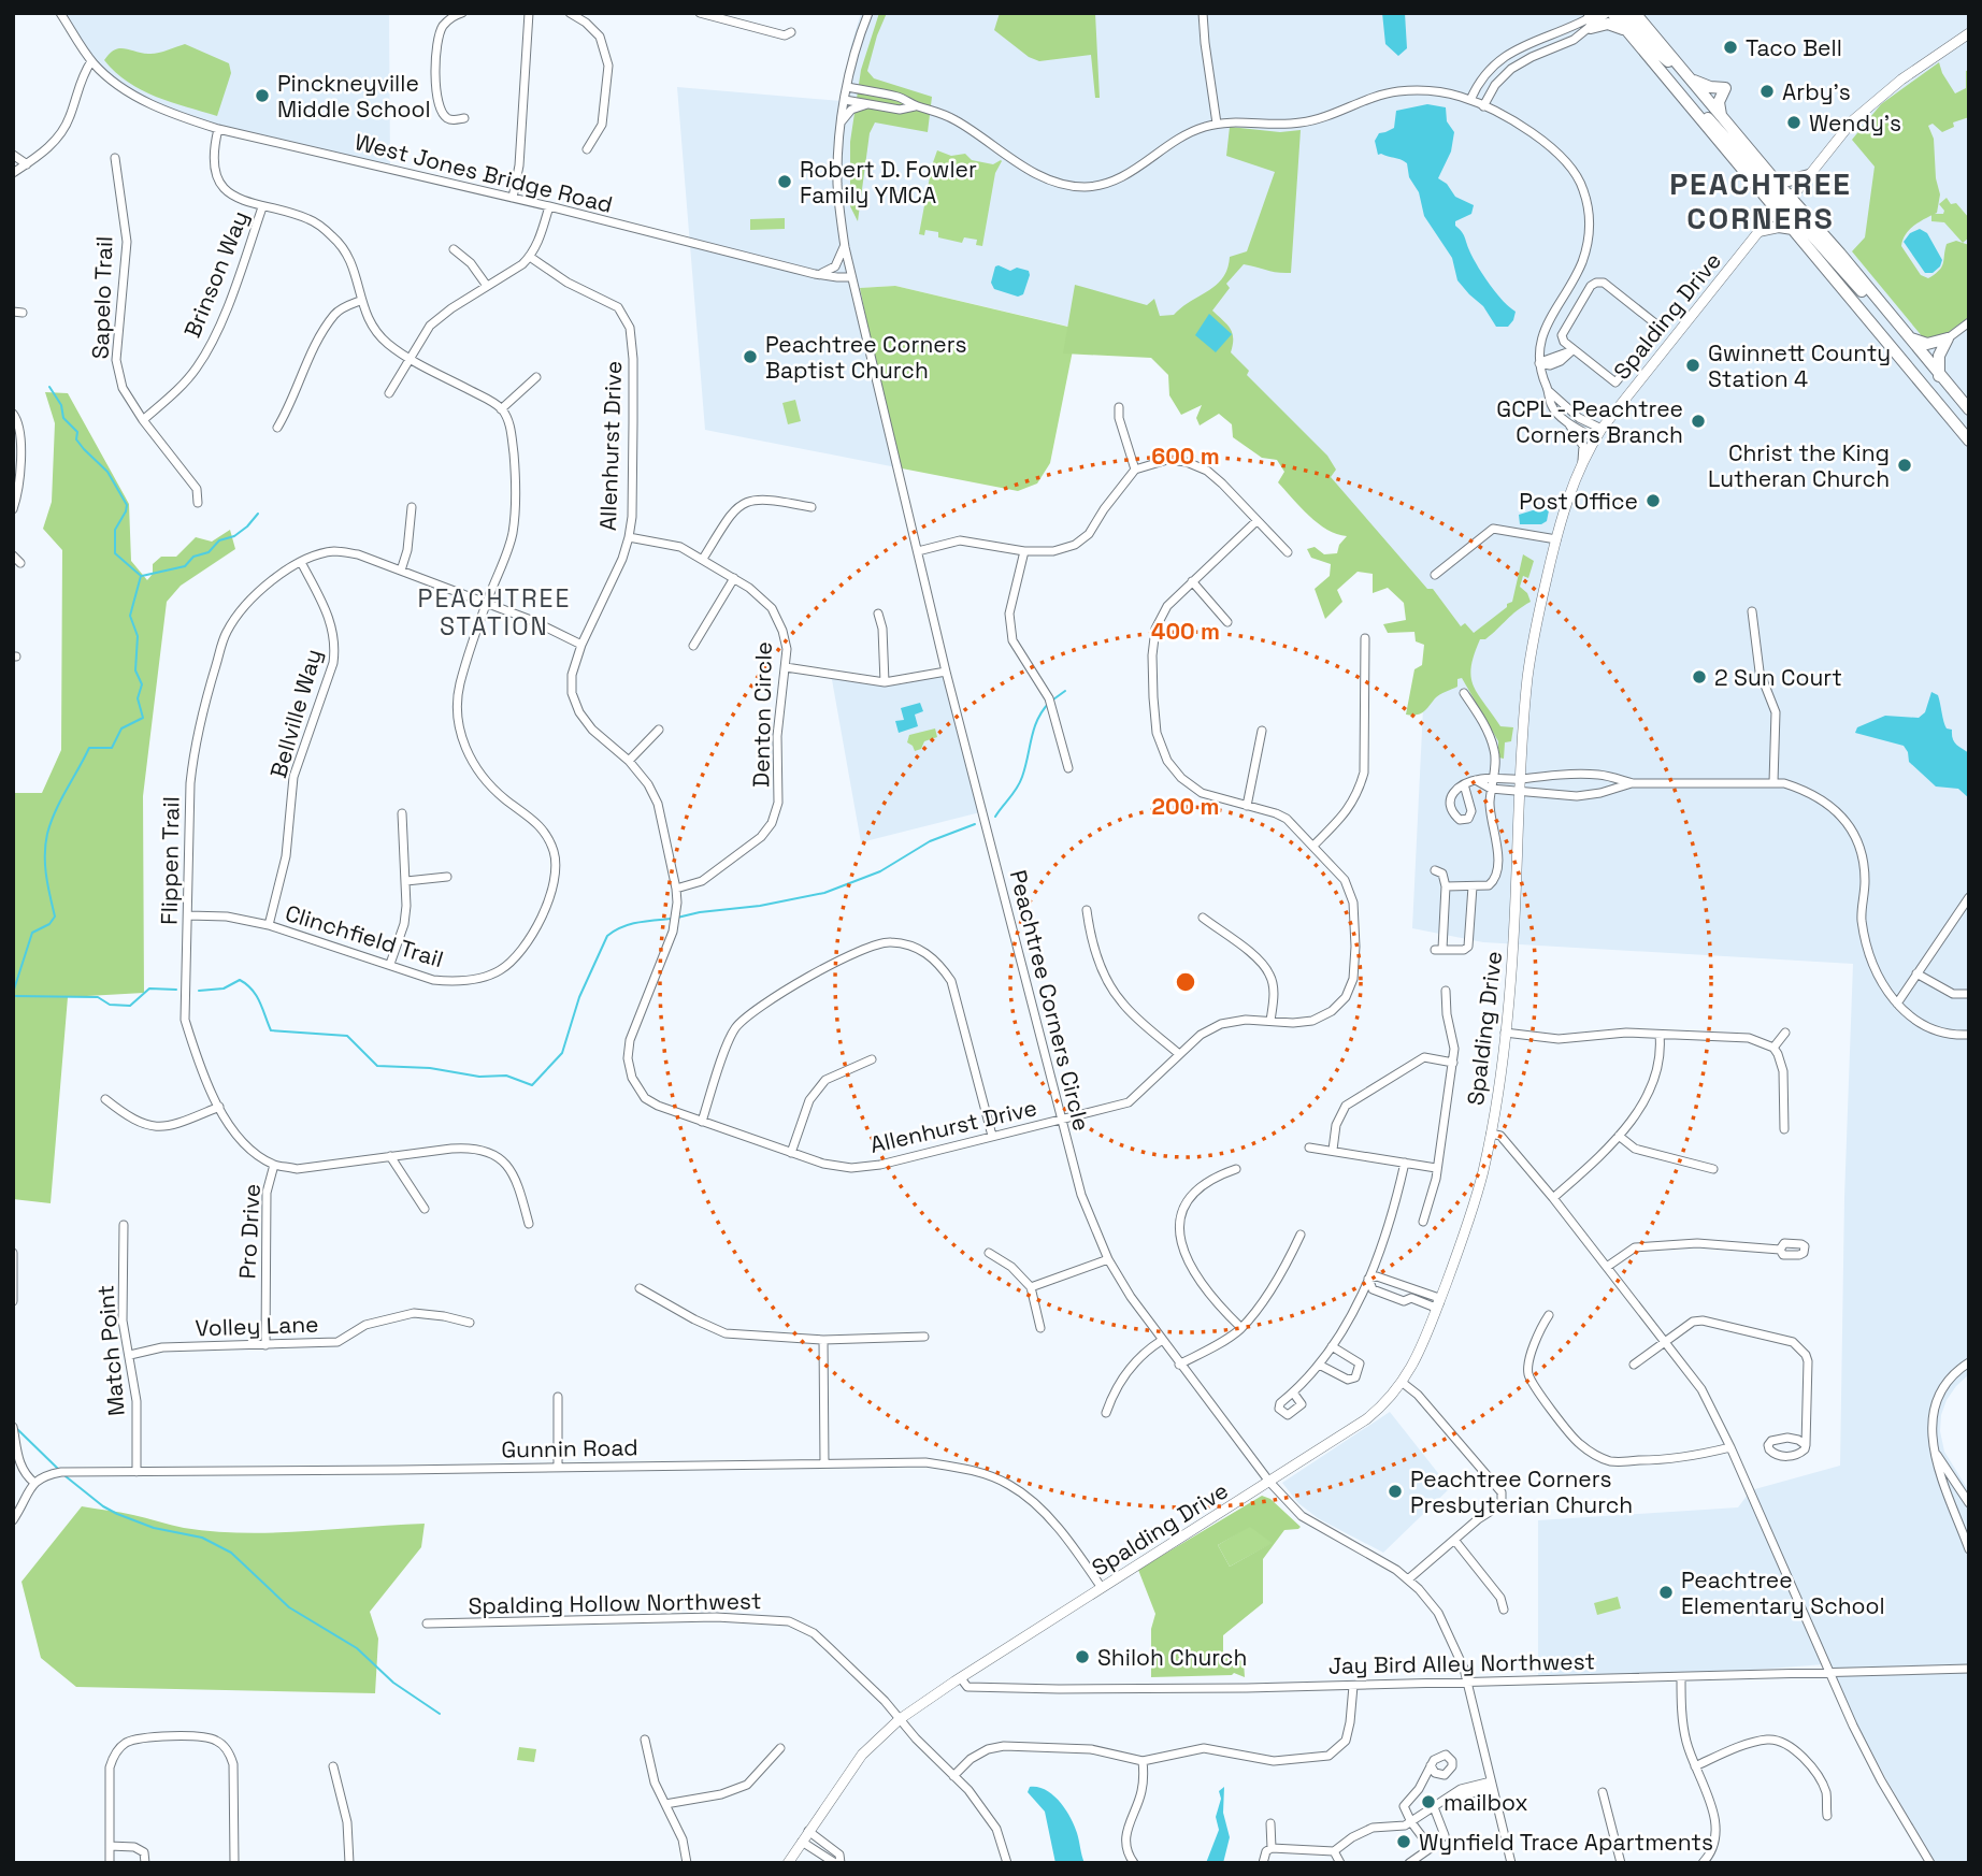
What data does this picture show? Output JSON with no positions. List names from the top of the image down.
{
  "streets": {
    "main road": ["Spalding Drive"],
    "street": [
      "West Jones Bridge Road",
      "Brinson Way",
      "Sapelo Trail",
      "Allenhurst Drive",
      "Bellville Way",
      "Denton Circle",
      "Flippen Trail",
      "Clinchfield Trail",
      "Peachtree Corners Circle",
      "Pro Drive",
      "Volley Lane",
      "Match Point",
      "Gunnin Road",
      "Spalding Hollow Northwest",
      "Jay Bird Alley Northwest"
    ]
  },
  "crossings": [
    ["West Jones Bridge Road", "Peachtree Corners Circle"],
    ["Brinson Way", "Sapelo Trail"],
    ["Spalding Drive", "Peachtree Corners Circle"],
    ["Spalding Drive", "Gunnin Road"],
    ["Spalding Drive", "Spalding Hollow Northwest"],
    ["Spalding Drive", "Jay Bird Alley Northwest"],
    ["Allenhurst Drive", "Denton Circle"],
    ["Allenhurst Drive", "Flippen Trail"],
    ["Allenhurst Drive", "Peachtree Corners Circle"],
    ["Bellville Way", "Flippen Trail"],
    ["Bellville Way", "Clinchfield Trail"],
    ["Flippen Trail", "Clinchfield Trail"],
    ["Flippen Trail", "Pro Drive"],
    ["Peachtree Corners Circle", "Jay Bird Alley Northwest"],
    ["Pro Drive", "Volley Lane"],
    ["Volley Lane", "Match Point"],
    ["Match Point", "Gunnin Road"]
  ],
  "districts": ["PEACHTREE CORNERS", "PEACHTREE STATION"],
  "places": [
    "Taco Bell",
    "Arby's",
    "Pinckneyville Middle School",
    "Wendy's",
    "Robert D. Fowler Family YMCA",
    "Peachtree Corners Baptist Church",
    "Gwinnett County Station 4",
    "GCPL - Peachtree Corners Branch",
    "Christ the King Lutheran Church",
    "Post Office",
    "2 Sun Court",
    "Peachtree Corners Presbyterian Church",
    "Peachtree Elementary School",
    "Shiloh Church",
    "mailbox",
    "Wynfield Trace Apartments"
  ],
  "rings": ["600 m", "400 m", "200 m"]
}
